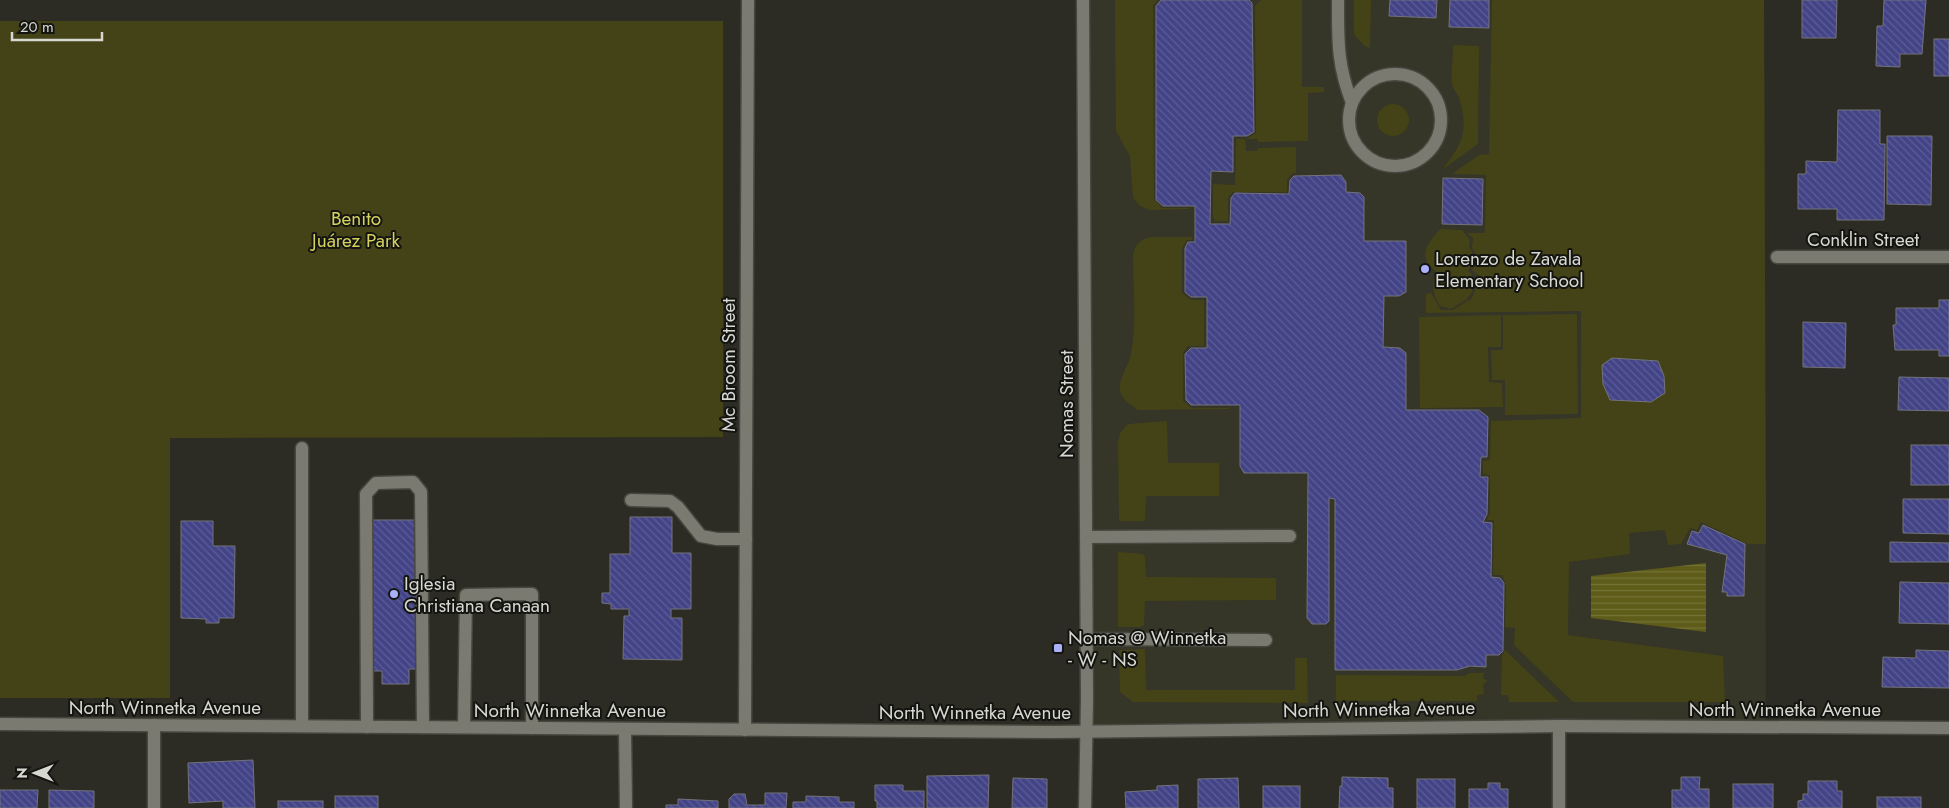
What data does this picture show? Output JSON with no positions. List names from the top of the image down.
{
  "streets": {
    "street": [
      "Conklin Street",
      "Mc Broom Street",
      "Nomas Street",
      "North Winnetka Avenue"
    ]
  },
  "crossings": [
    ["Mc Broom Street", "North Winnetka Avenue"],
    ["Nomas Street", "North Winnetka Avenue"]
  ],
  "parks": ["Benito Juárez Park"],
  "places": {
    "other": ["Lorenzo de Zavala Elementary School", "Iglesia Christiana Canaan"],
    "transit": ["Nomas @ Winnetka - W - NS"]
  },
  "scale_bar": "20 m",
  "north": "left"
}
